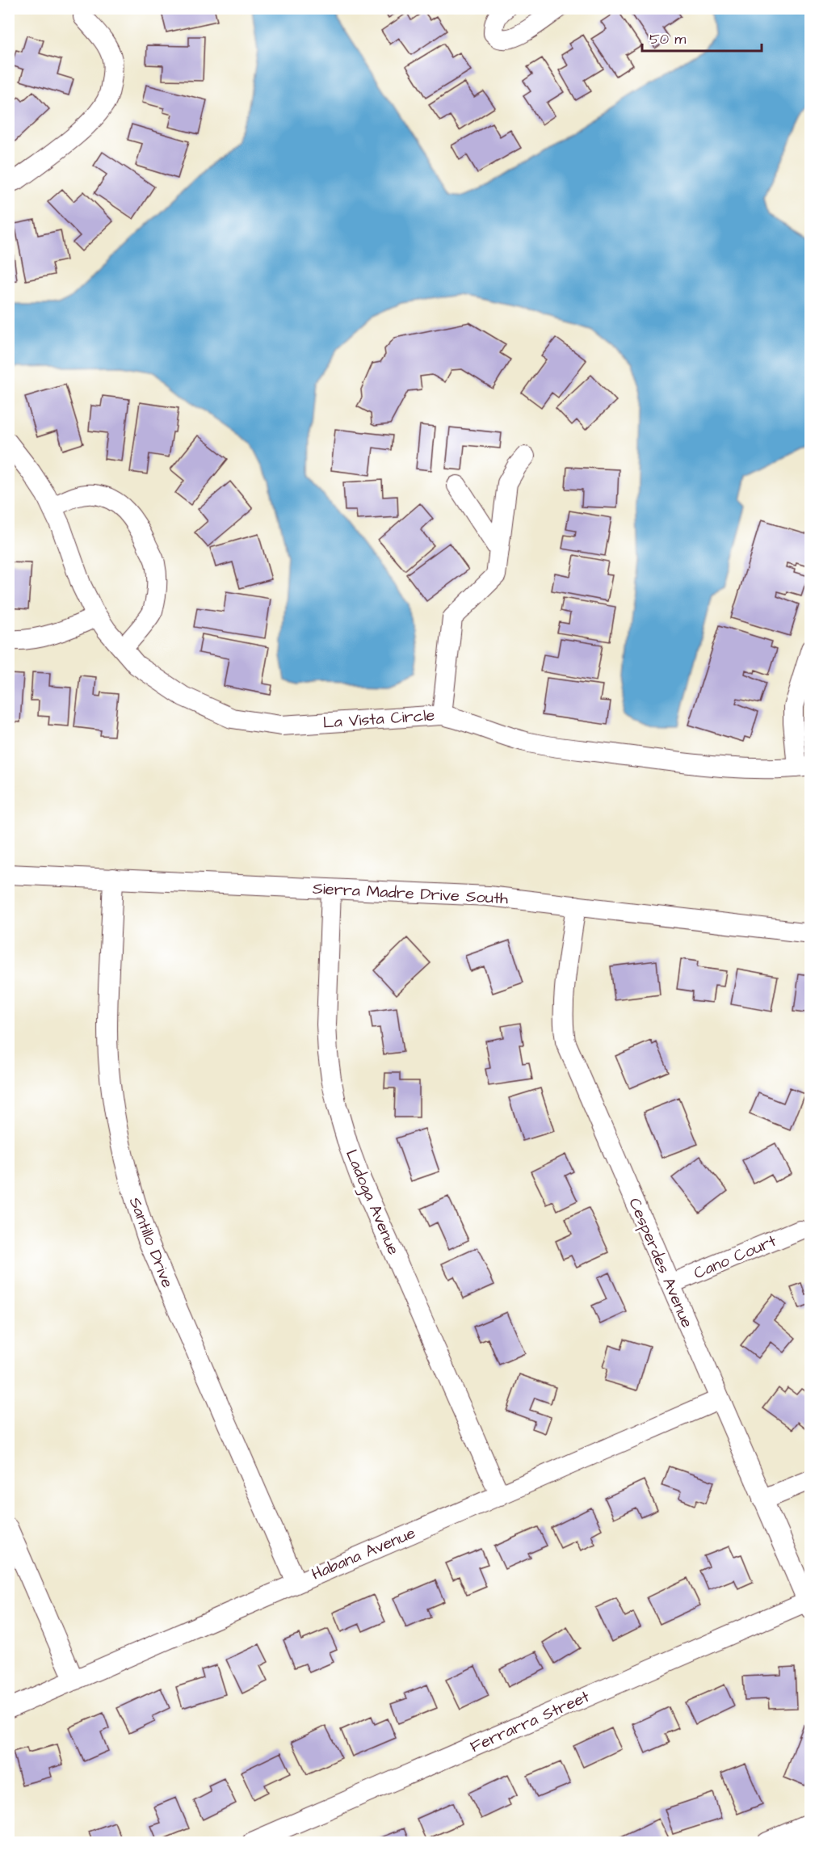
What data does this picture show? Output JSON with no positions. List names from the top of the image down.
{
  "streets": {
    "street": [
      "La Vista Circle",
      "Sierra Madre Drive South",
      "Ladoga Avenue",
      "Santillo Drive",
      "Cano Court",
      "Cesperdes Avenue",
      "Habana Avenue",
      "Ferrarra Street"
    ]
  },
  "crossings": [
    ["Sierra Madre Drive South", "Ladoga Avenue"],
    ["Sierra Madre Drive South", "Santillo Drive"],
    ["Sierra Madre Drive South", "Cesperdes Avenue"],
    ["Ladoga Avenue", "Habana Avenue"],
    ["Santillo Drive", "Habana Avenue"],
    ["Cano Court", "Cesperdes Avenue"],
    ["Cesperdes Avenue", "Habana Avenue"],
    ["Cesperdes Avenue", "Ferrarra Street"]
  ],
  "scale_bar": "50 m"
}
